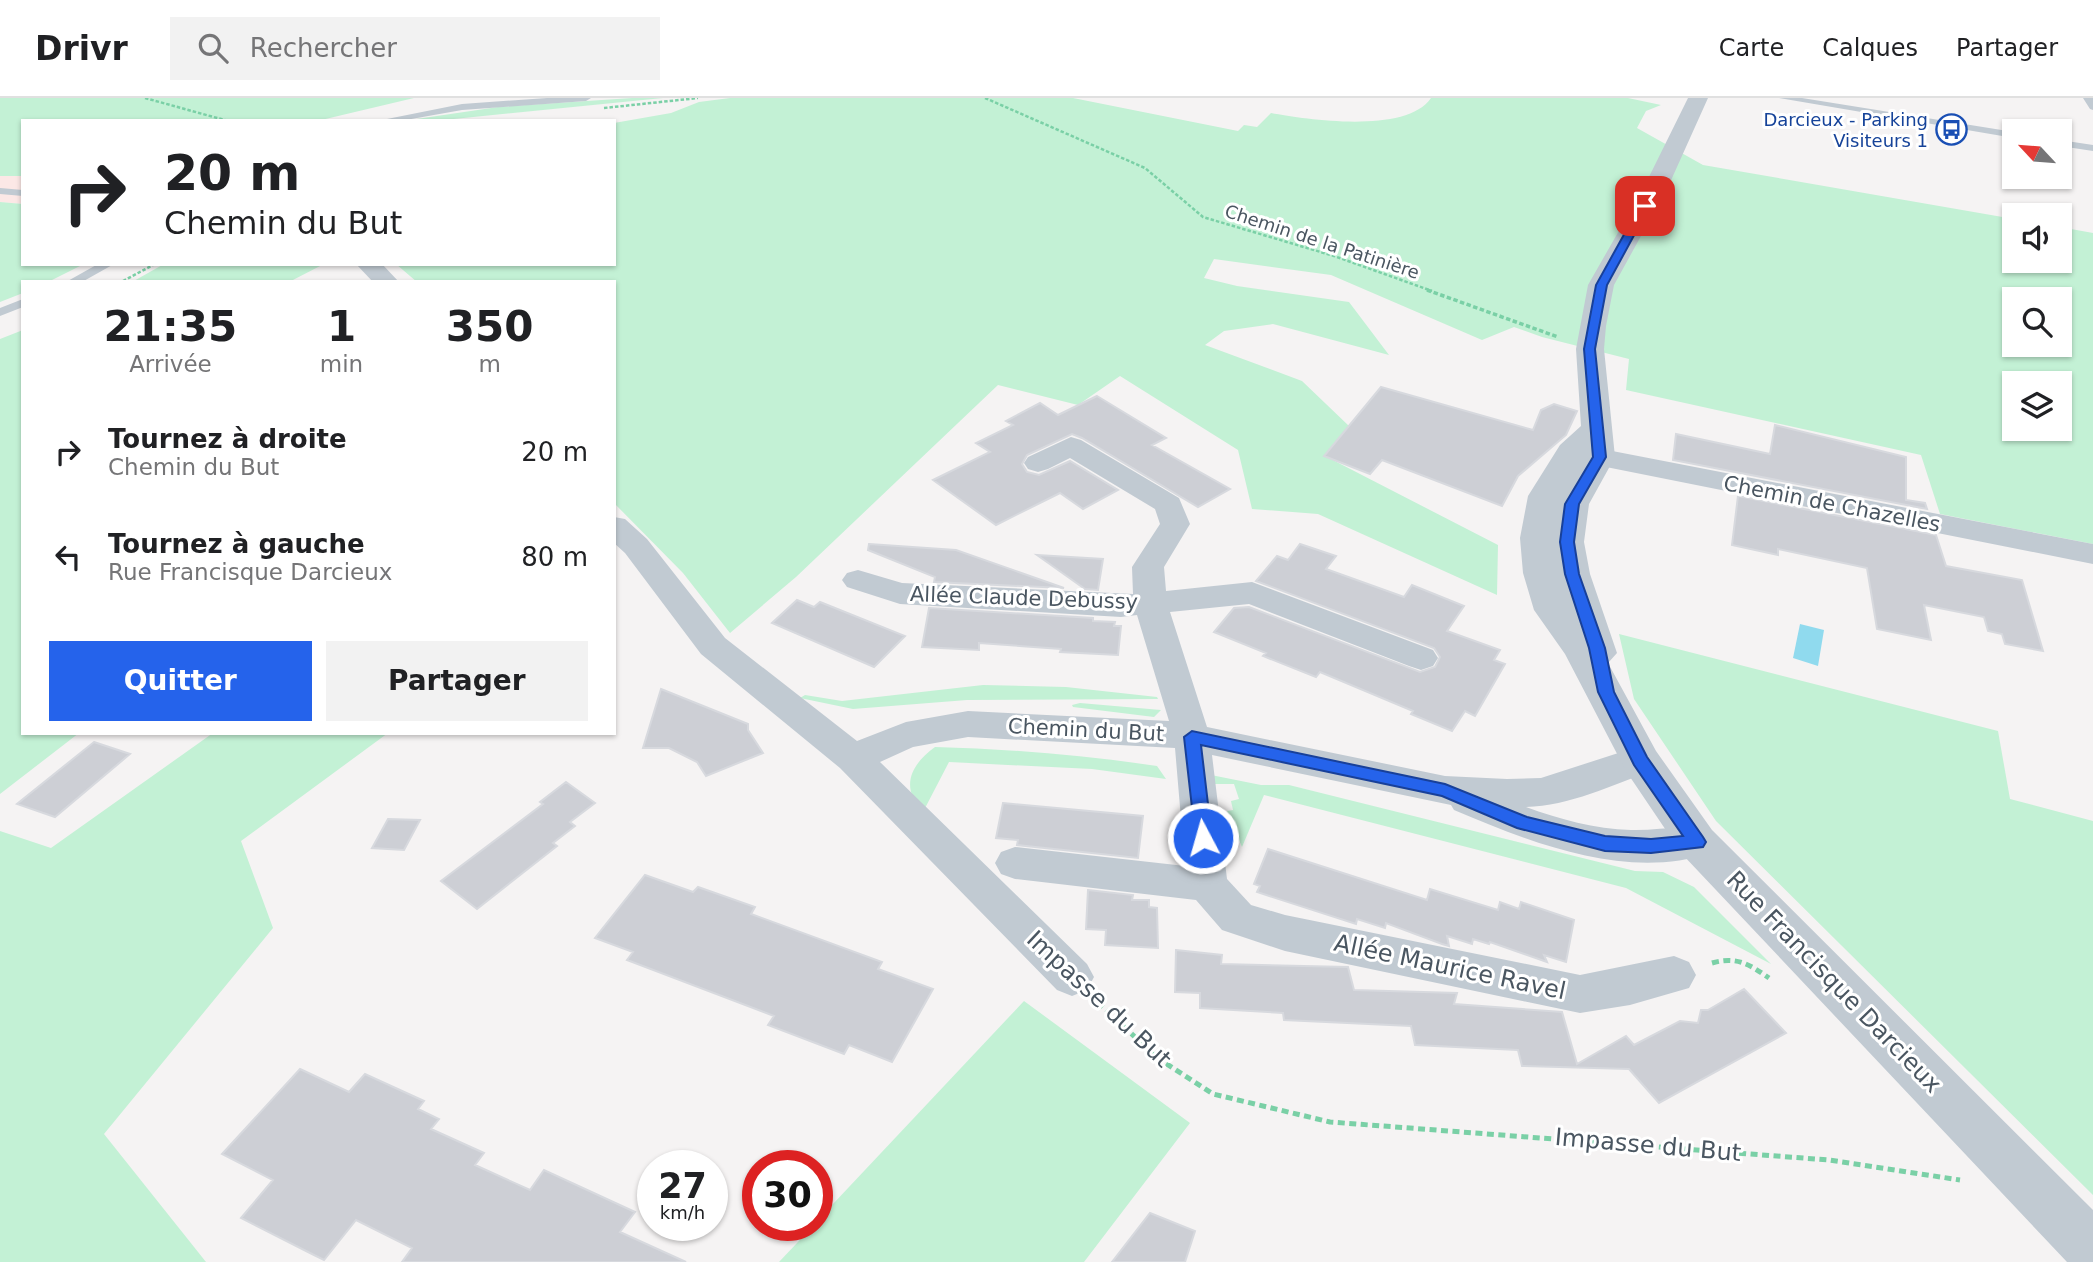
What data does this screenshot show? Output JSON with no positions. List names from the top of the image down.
{
  "streets": {
    "street": [
      "Chemin de Chazelles",
      "Allée Claude Debussy",
      "Chemin du But",
      "Allée Maurice Ravel",
      "Rue Francisque Darcieux",
      "Impasse du But"
    ],
    "path": ["Chemin de la Patinière"]
  },
  "crossings": [
    ["Chemin de Chazelles", "Rue Francisque Darcieux"],
    ["Allée Claude Debussy", "Chemin du But"],
    ["Chemin du But", "Rue Francisque Darcieux"],
    ["Chemin du But", "Impasse du But"]
  ],
  "places": {
    "bus stop": ["Darcieux - Parking Visiteurs 1"]
  },
  "north": "top left",
  "page": {
    "header": "Drivr",
    "search": "Rechercher",
    "nav": ["Carte", "Calques", "Partager"],
    "turn": ["20 m", "Chemin du But"],
    "eta": [
      "21:35",
      "Arrivée",
      "1",
      "min",
      "350",
      "m"
    ],
    "list": [
      {
        "name": "Tournez à droite",
        "note": "Chemin du But",
        "value": "20 m"
      },
      {
        "name": "Tournez à gauche",
        "note": "Rue Francisque Darcieux",
        "value": "80 m"
      }
    ],
    "buttons": ["Quitter", "Partager"],
    "speed": "27 km/h",
    "limit": "30"
  }
}
